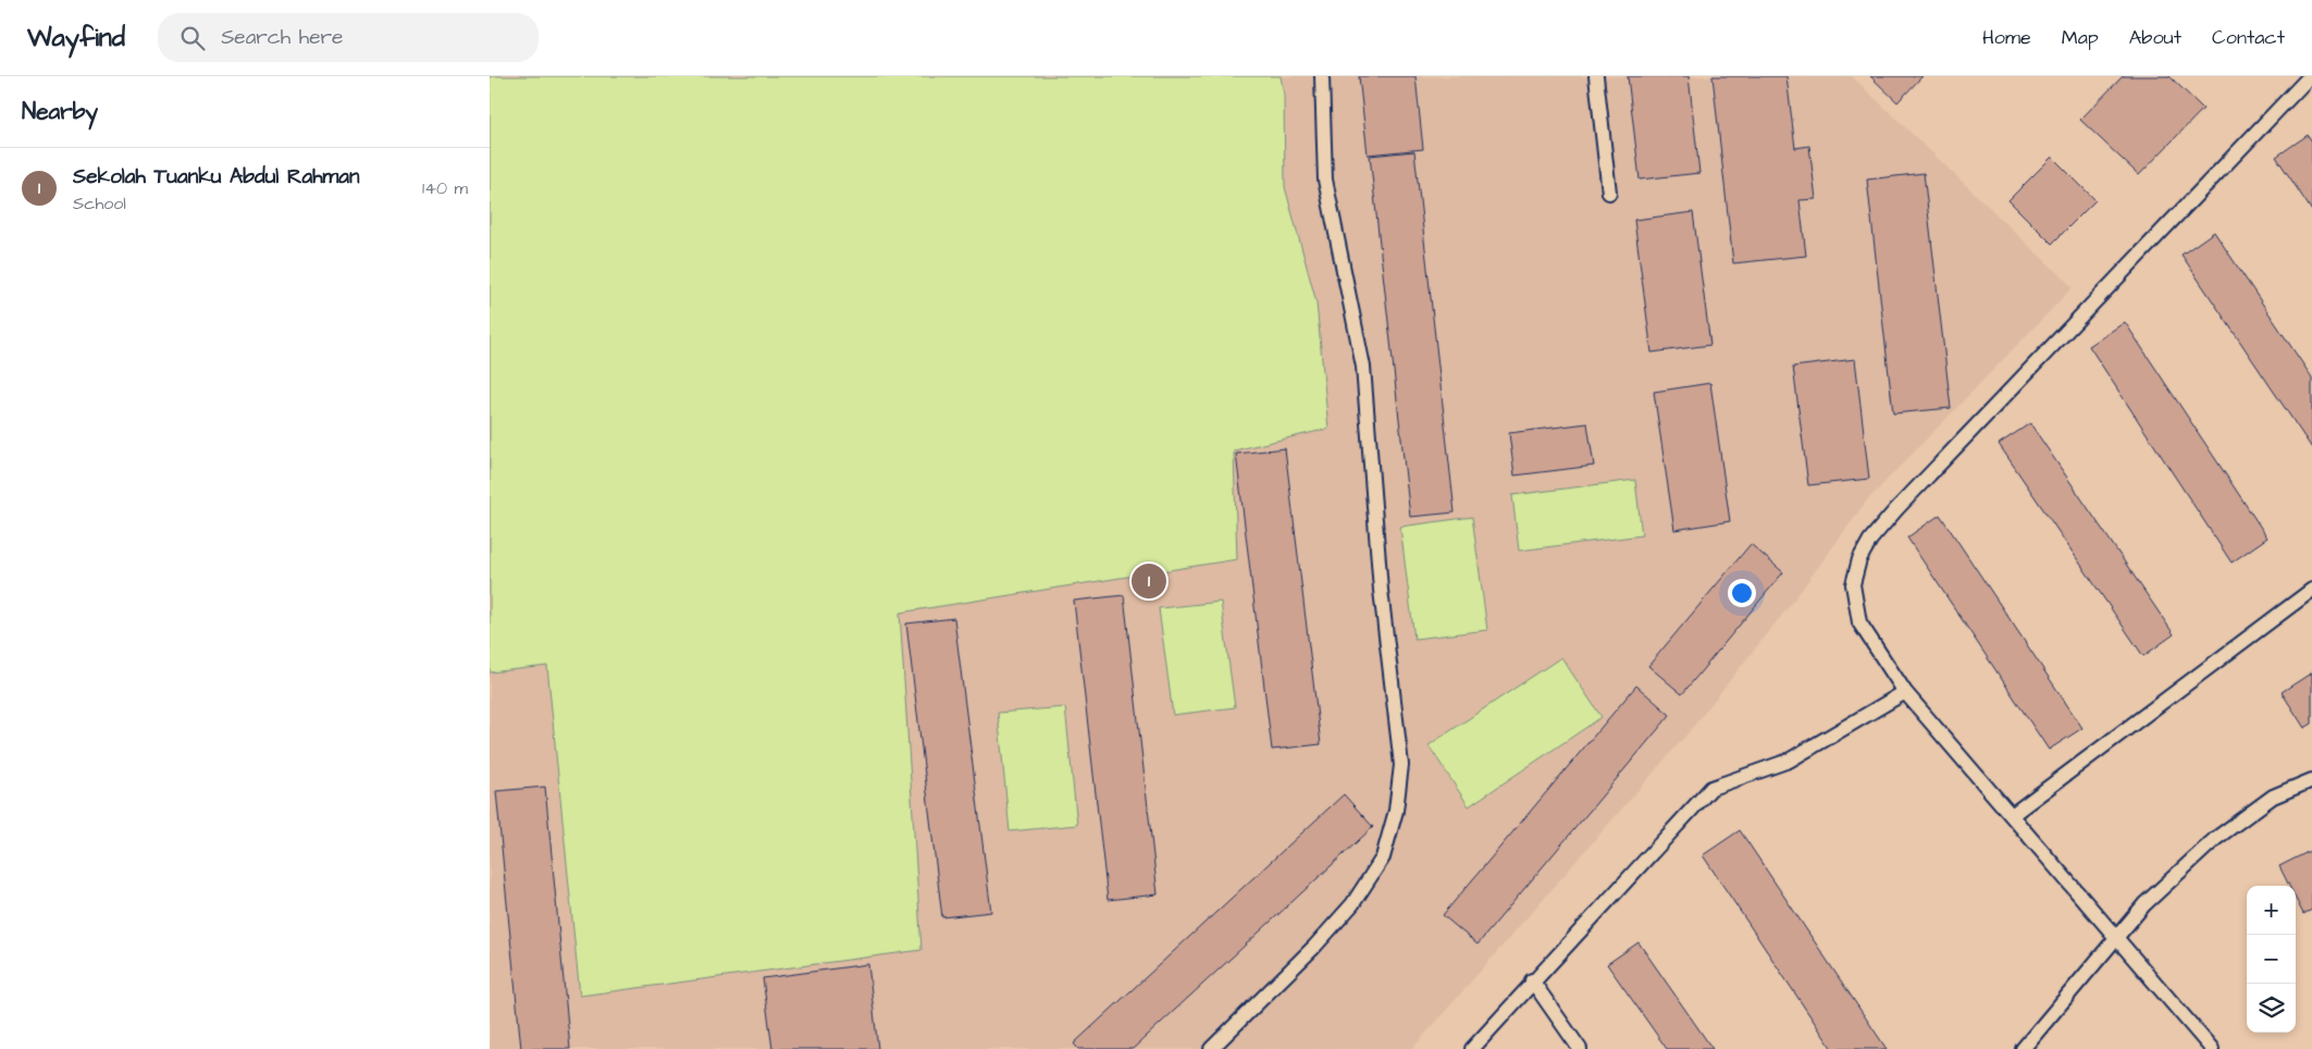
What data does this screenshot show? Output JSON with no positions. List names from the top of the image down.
{
  "page": {
    "header": "Wayfind",
    "search": "Search here",
    "nav": [
      "Home",
      "Map",
      "About",
      "Contact"
    ],
    "heading": "Nearby",
    "list": [
      {
        "mark": "1",
        "name": "Sekolah Tuanku Abdul Rahman",
        "note": "School",
        "value": "140 m"
      }
    ],
    "pins": "1",
    "map_buttons": ["+", "−"]
  }
}
